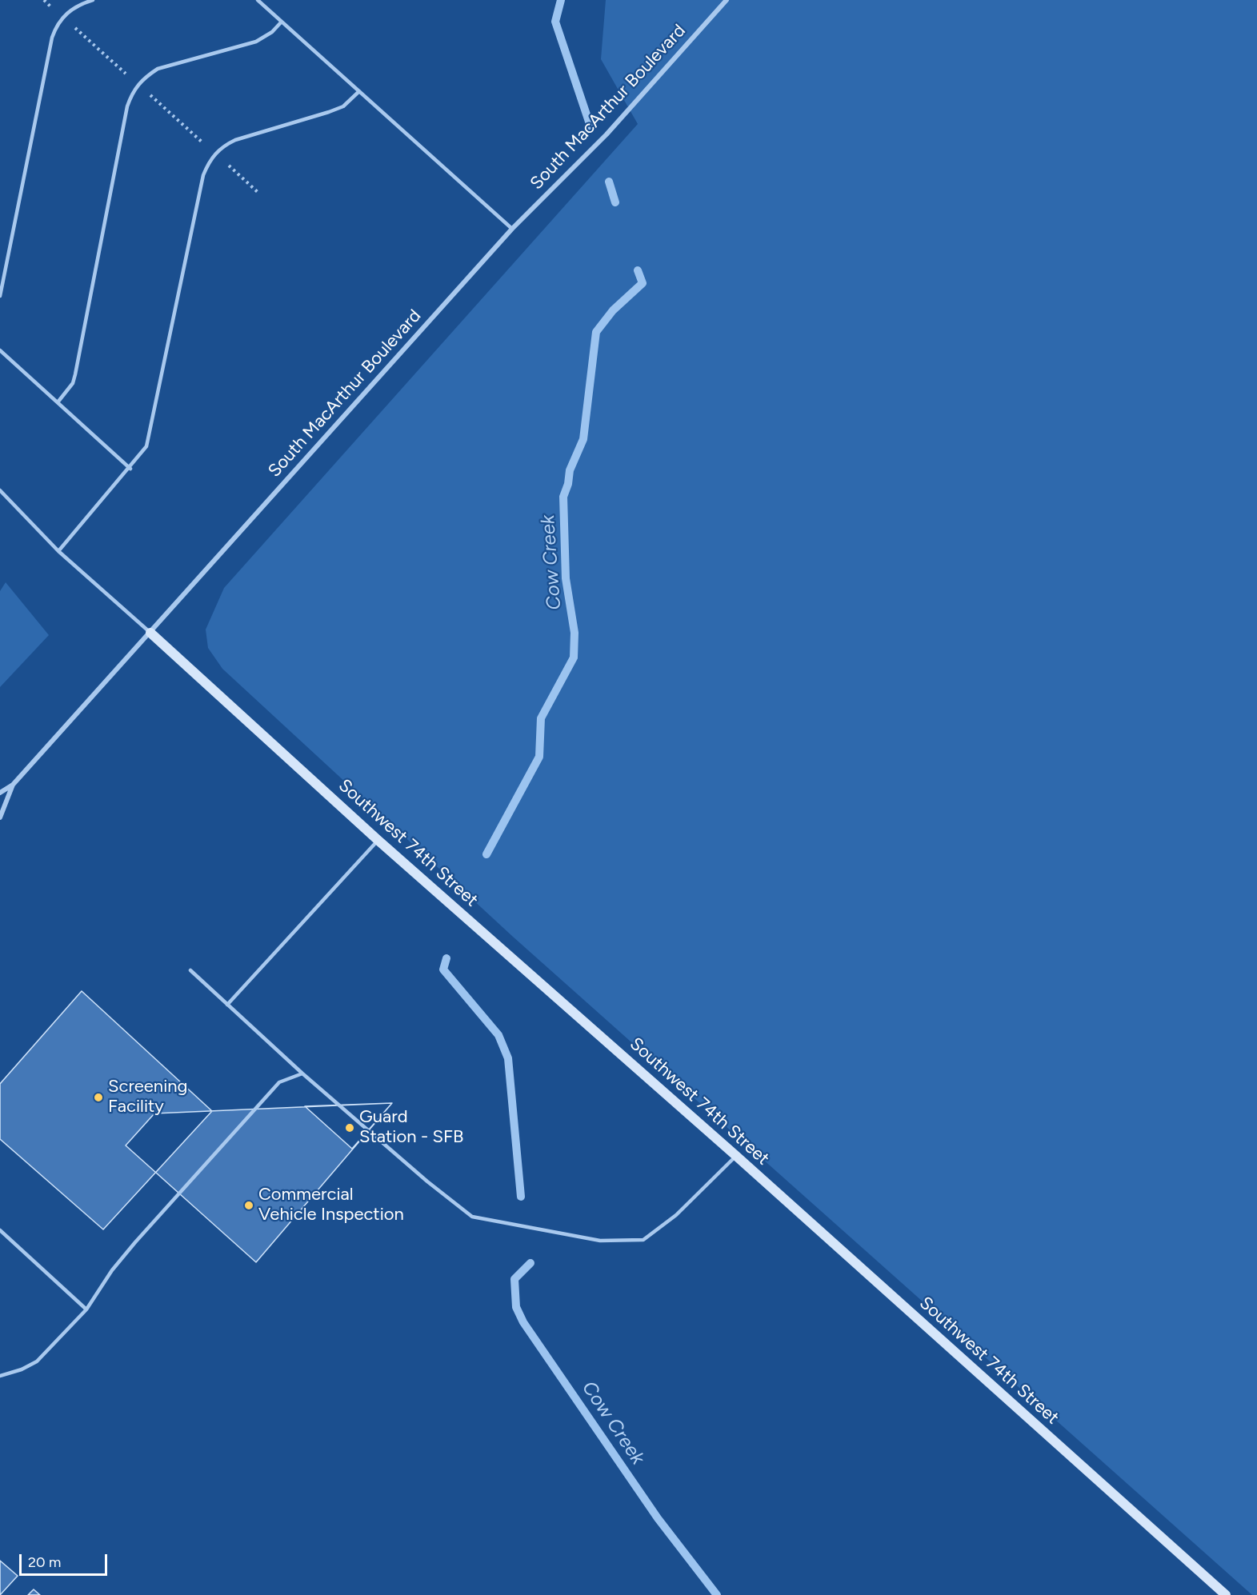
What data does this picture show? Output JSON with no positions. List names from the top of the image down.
{
  "streets": {
    "street": ["South MacArthur Boulevard", "Southwest 74th Street"]
  },
  "crossings": [
    ["South MacArthur Boulevard", "Southwest 74th Street"]
  ],
  "water": ["Cow Creek"],
  "places": ["Screening Facility", "Guard Station - SFB", "Commercial Vehicle Inspection"],
  "scale_bar": "20 m"
}
